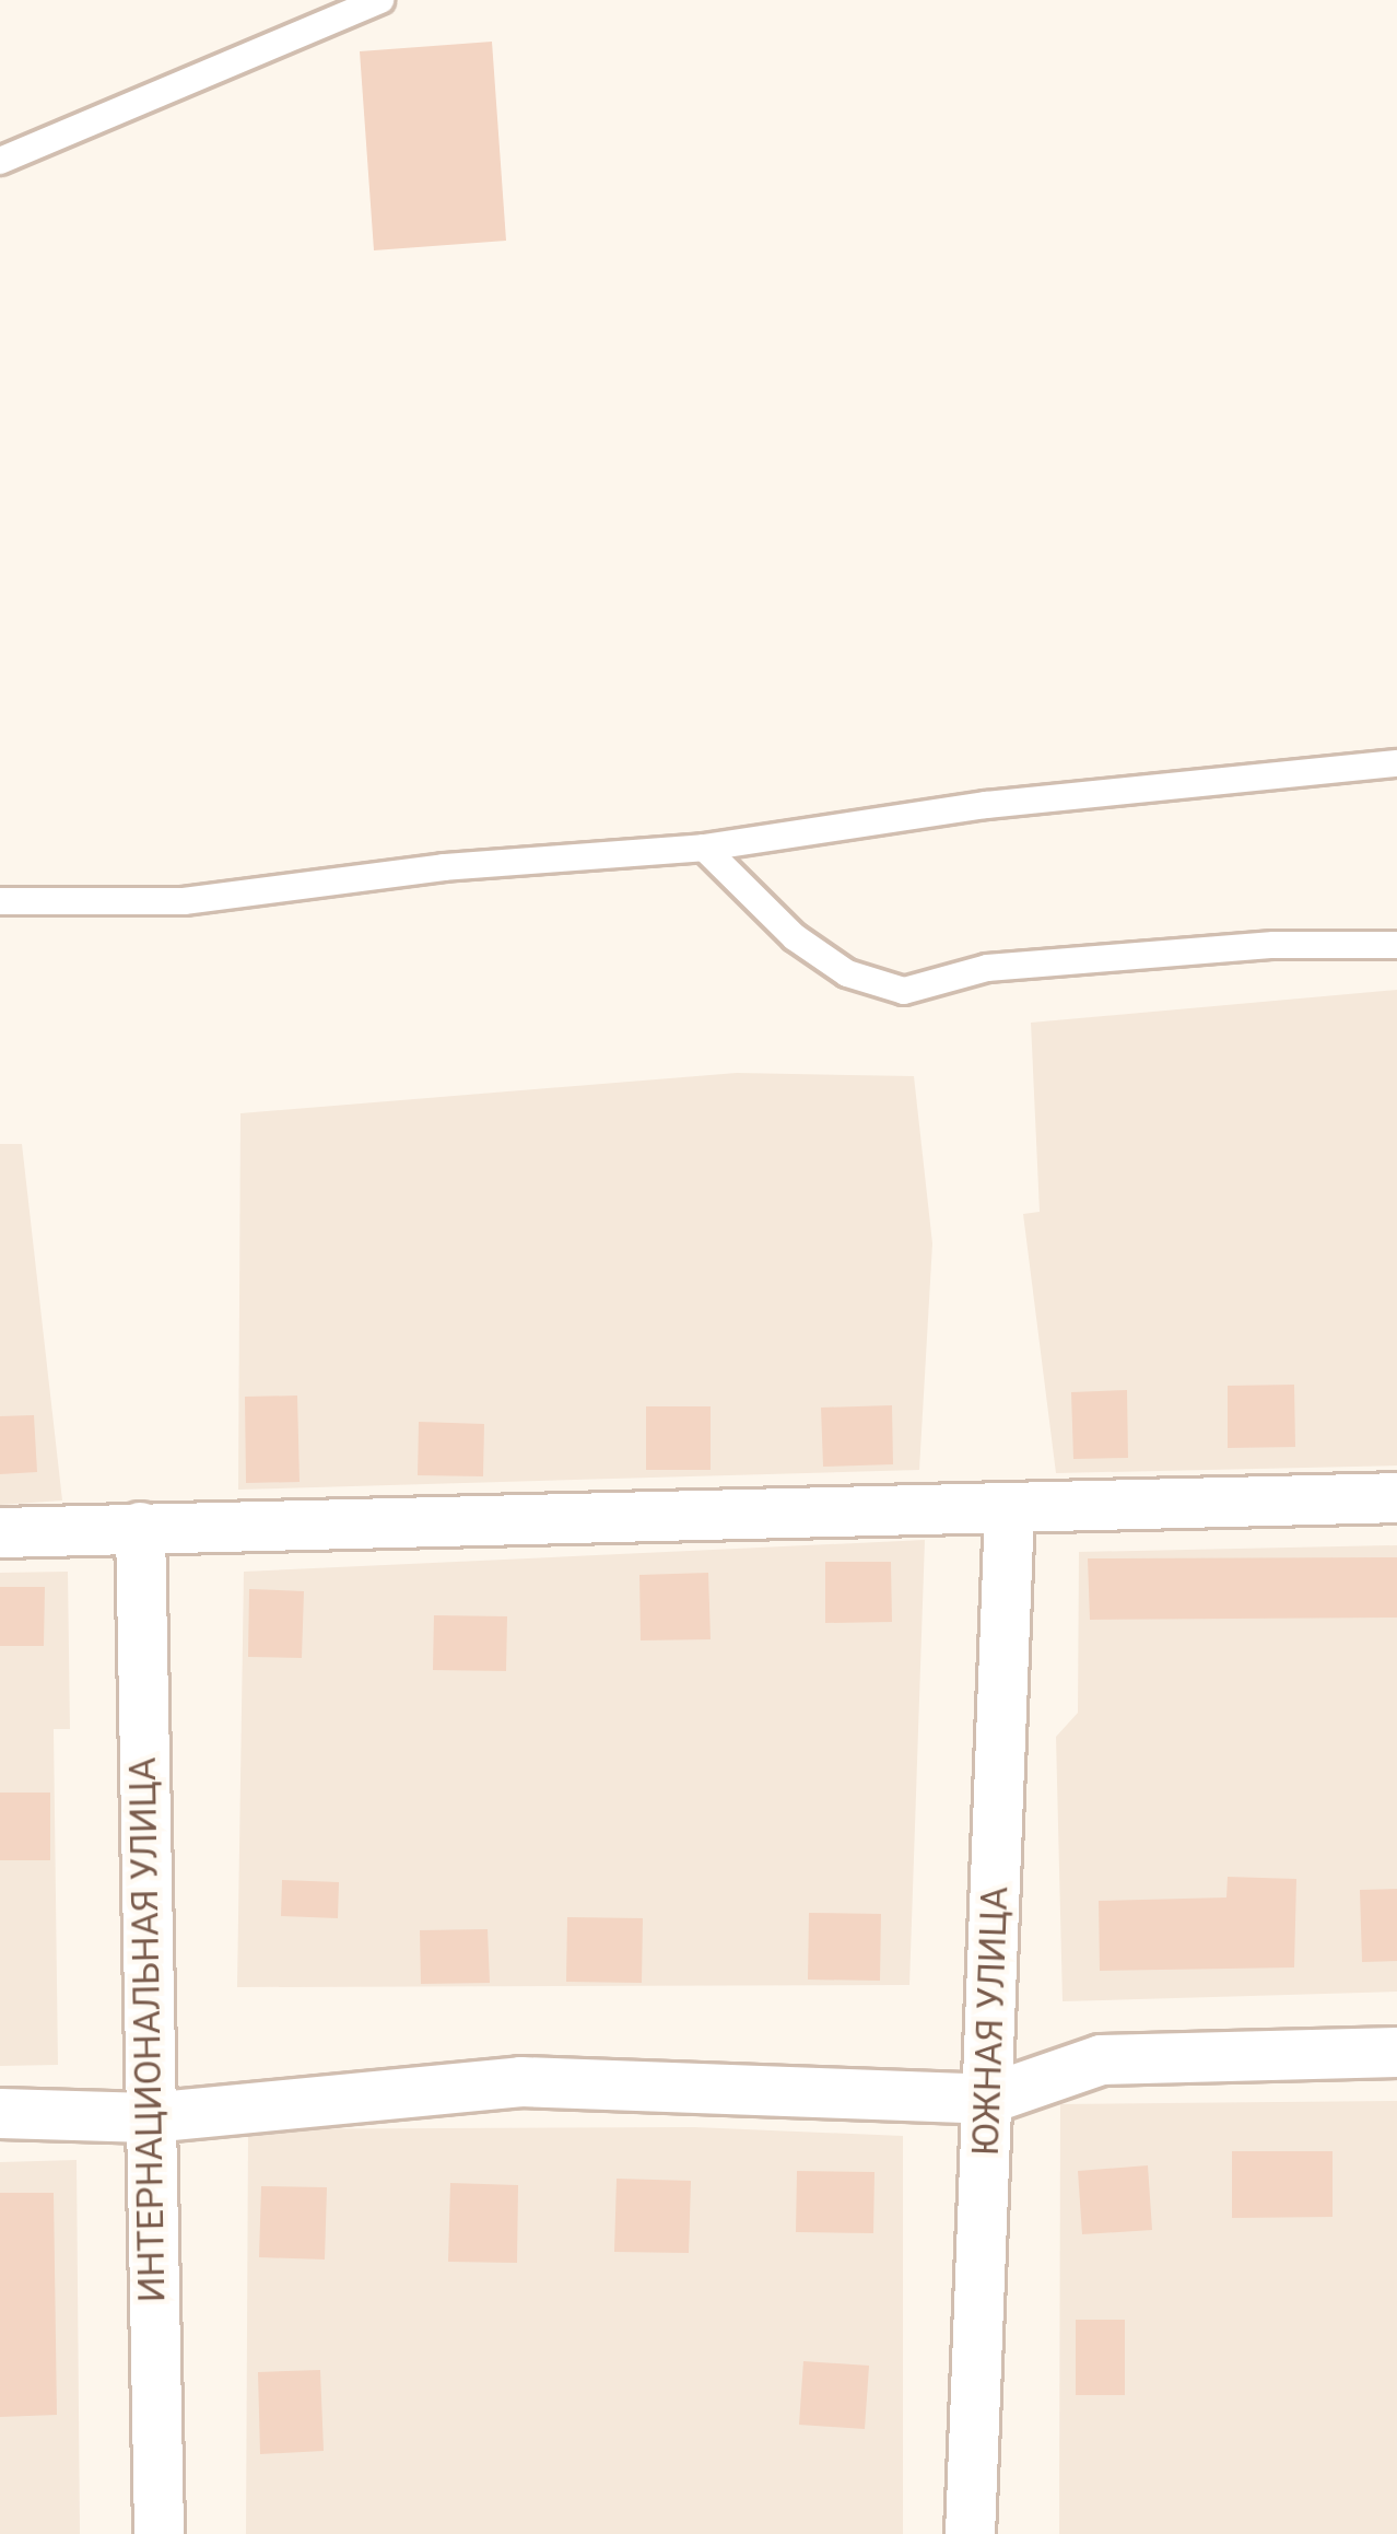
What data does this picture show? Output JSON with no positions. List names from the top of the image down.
{
  "streets": {
    "street": ["ЮЖНАЯ УЛИЦА", "ИНТЕРНАЦИОНАЛЬНАЯ УЛИЦА"]
  }
}
